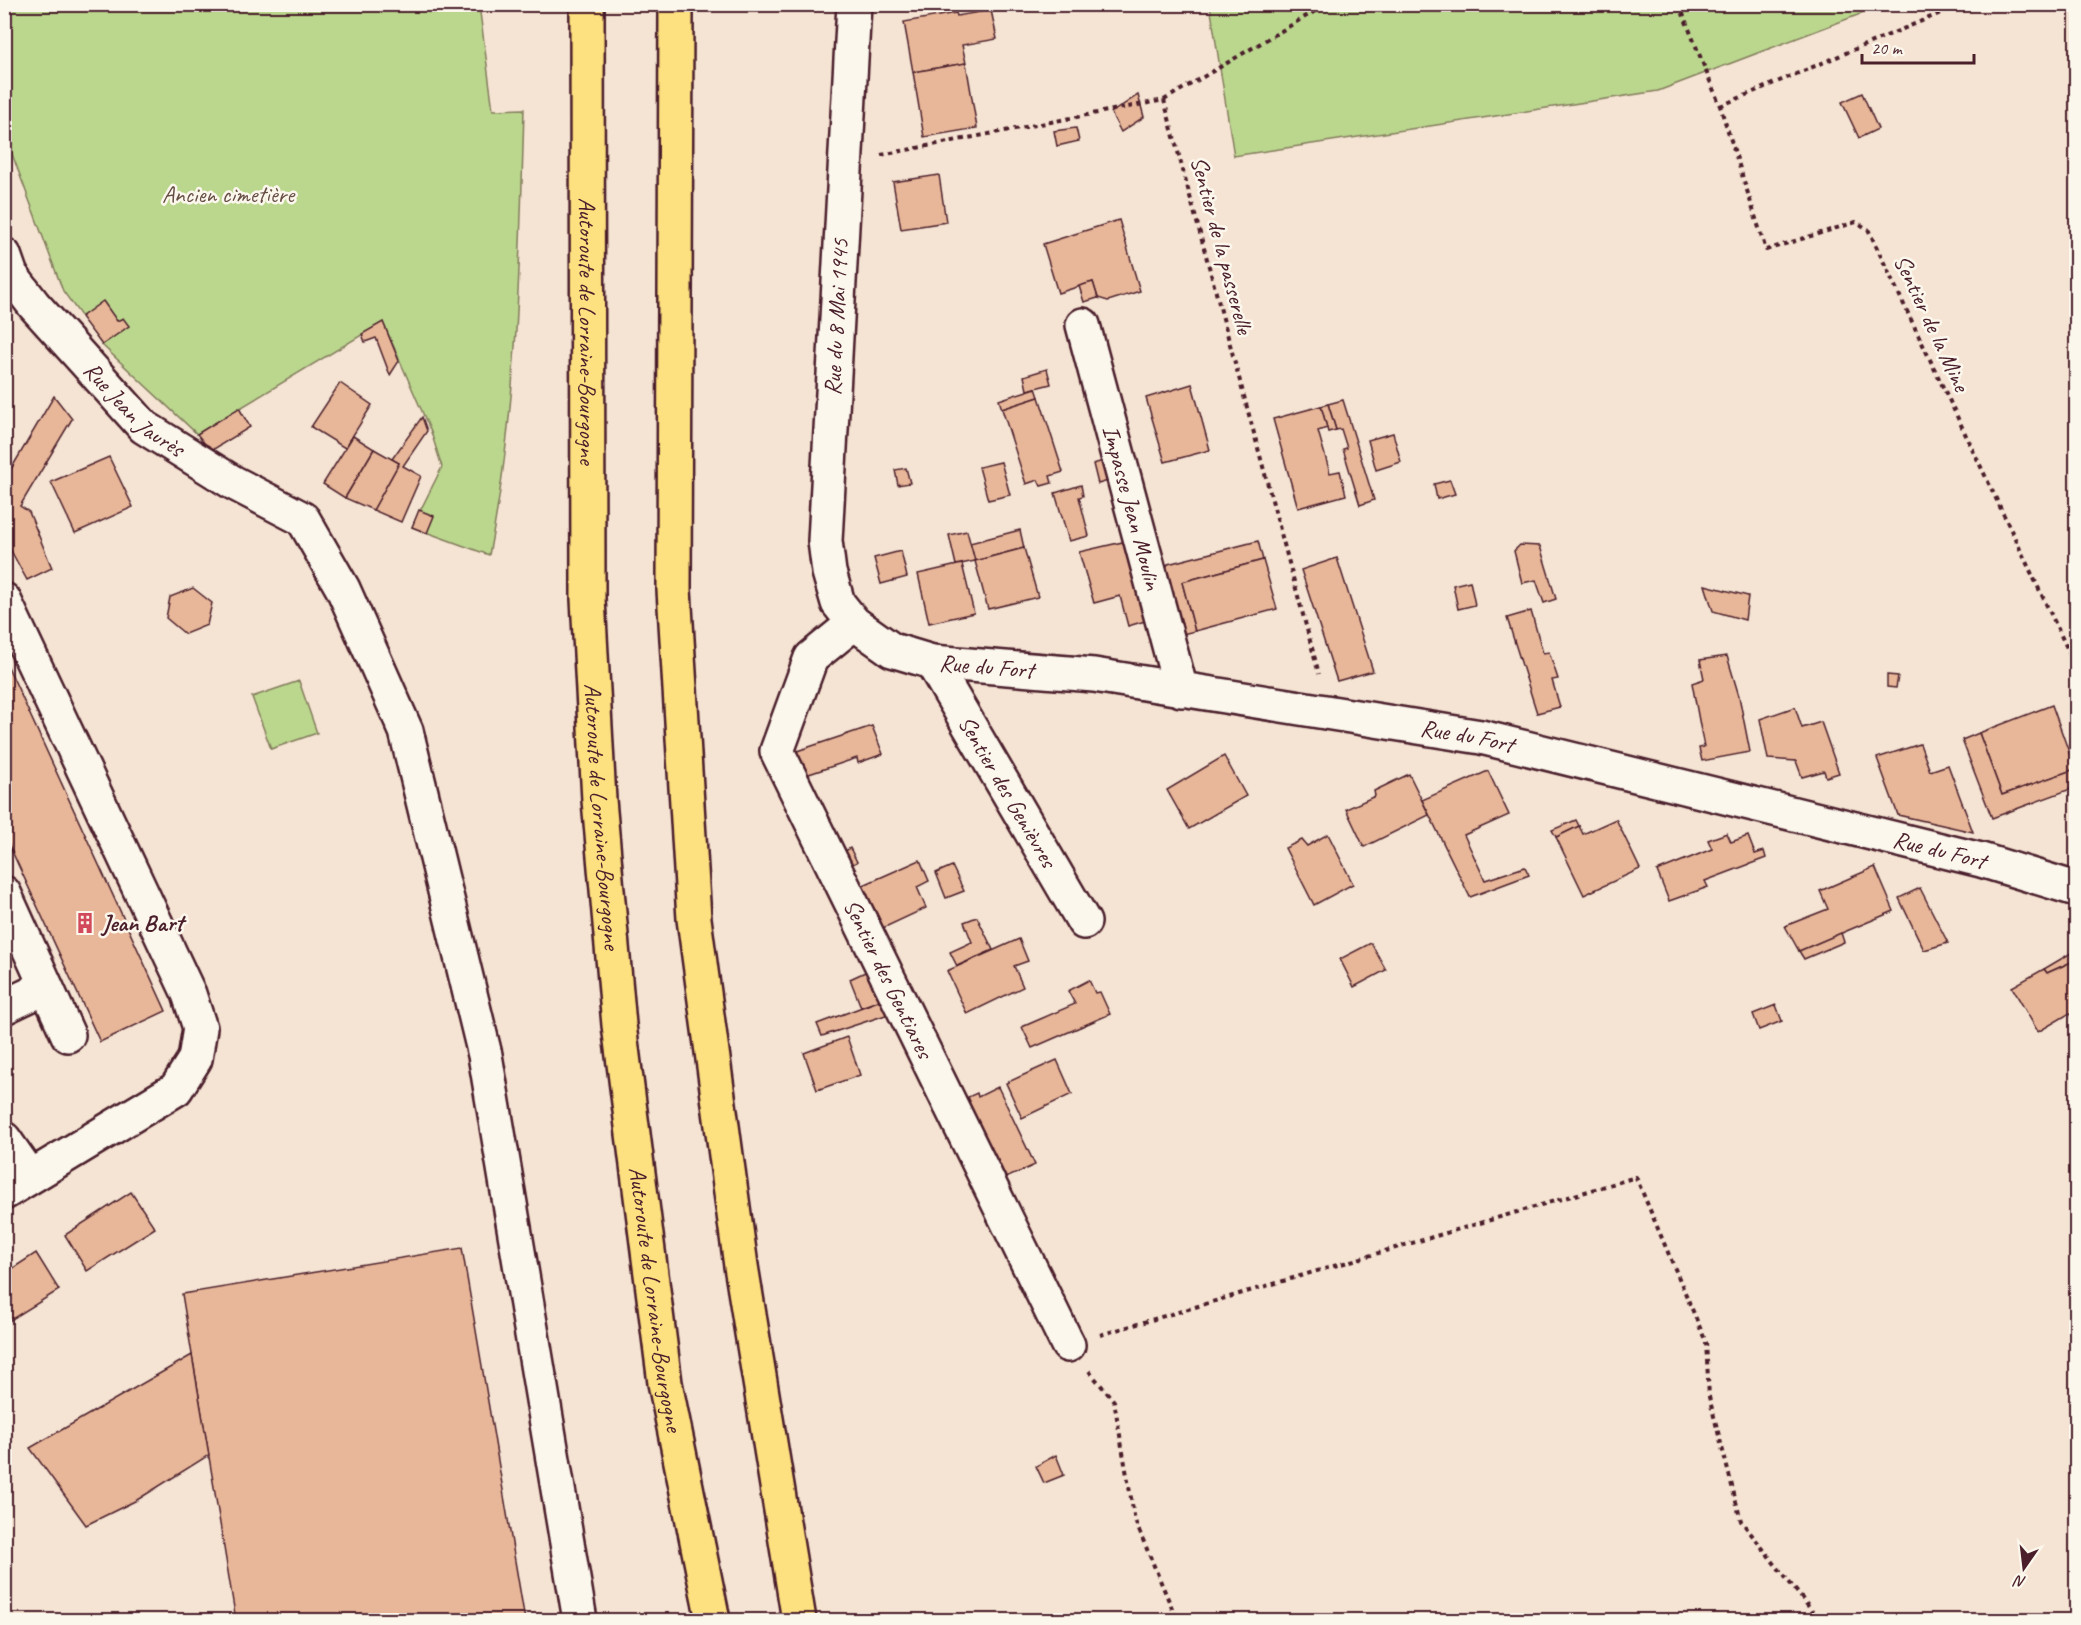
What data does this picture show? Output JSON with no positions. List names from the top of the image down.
{
  "streets": {
    "highway": ["Autoroute de Lorraine-Bourgogne"],
    "street": [
      "Rue du 8 Mai 1945",
      "Rue Jean Jaurès",
      "Impasse Jean Moulin",
      "Rue du Fort",
      "Sentier des Genièvres",
      "Sentier des Gentiares"
    ],
    "path": ["Sentier de la passerelle", "Sentier de la Mine"]
  },
  "crossings": [
    ["Sentier de la passerelle", "Rue du Fort"],
    ["Rue du 8 Mai 1945", "Rue du Fort"],
    ["Rue du 8 Mai 1945", "Sentier des Gentiares"],
    ["Impasse Jean Moulin", "Rue du Fort"],
    ["Rue du Fort", "Sentier des Genièvres"],
    ["Rue du Fort", "Sentier des Gentiares"]
  ],
  "parks": ["Ancien cimetière"],
  "places": {
    "building": ["Jean Bart"]
  },
  "scale_bar": "20 m",
  "north": "bottom"
}
